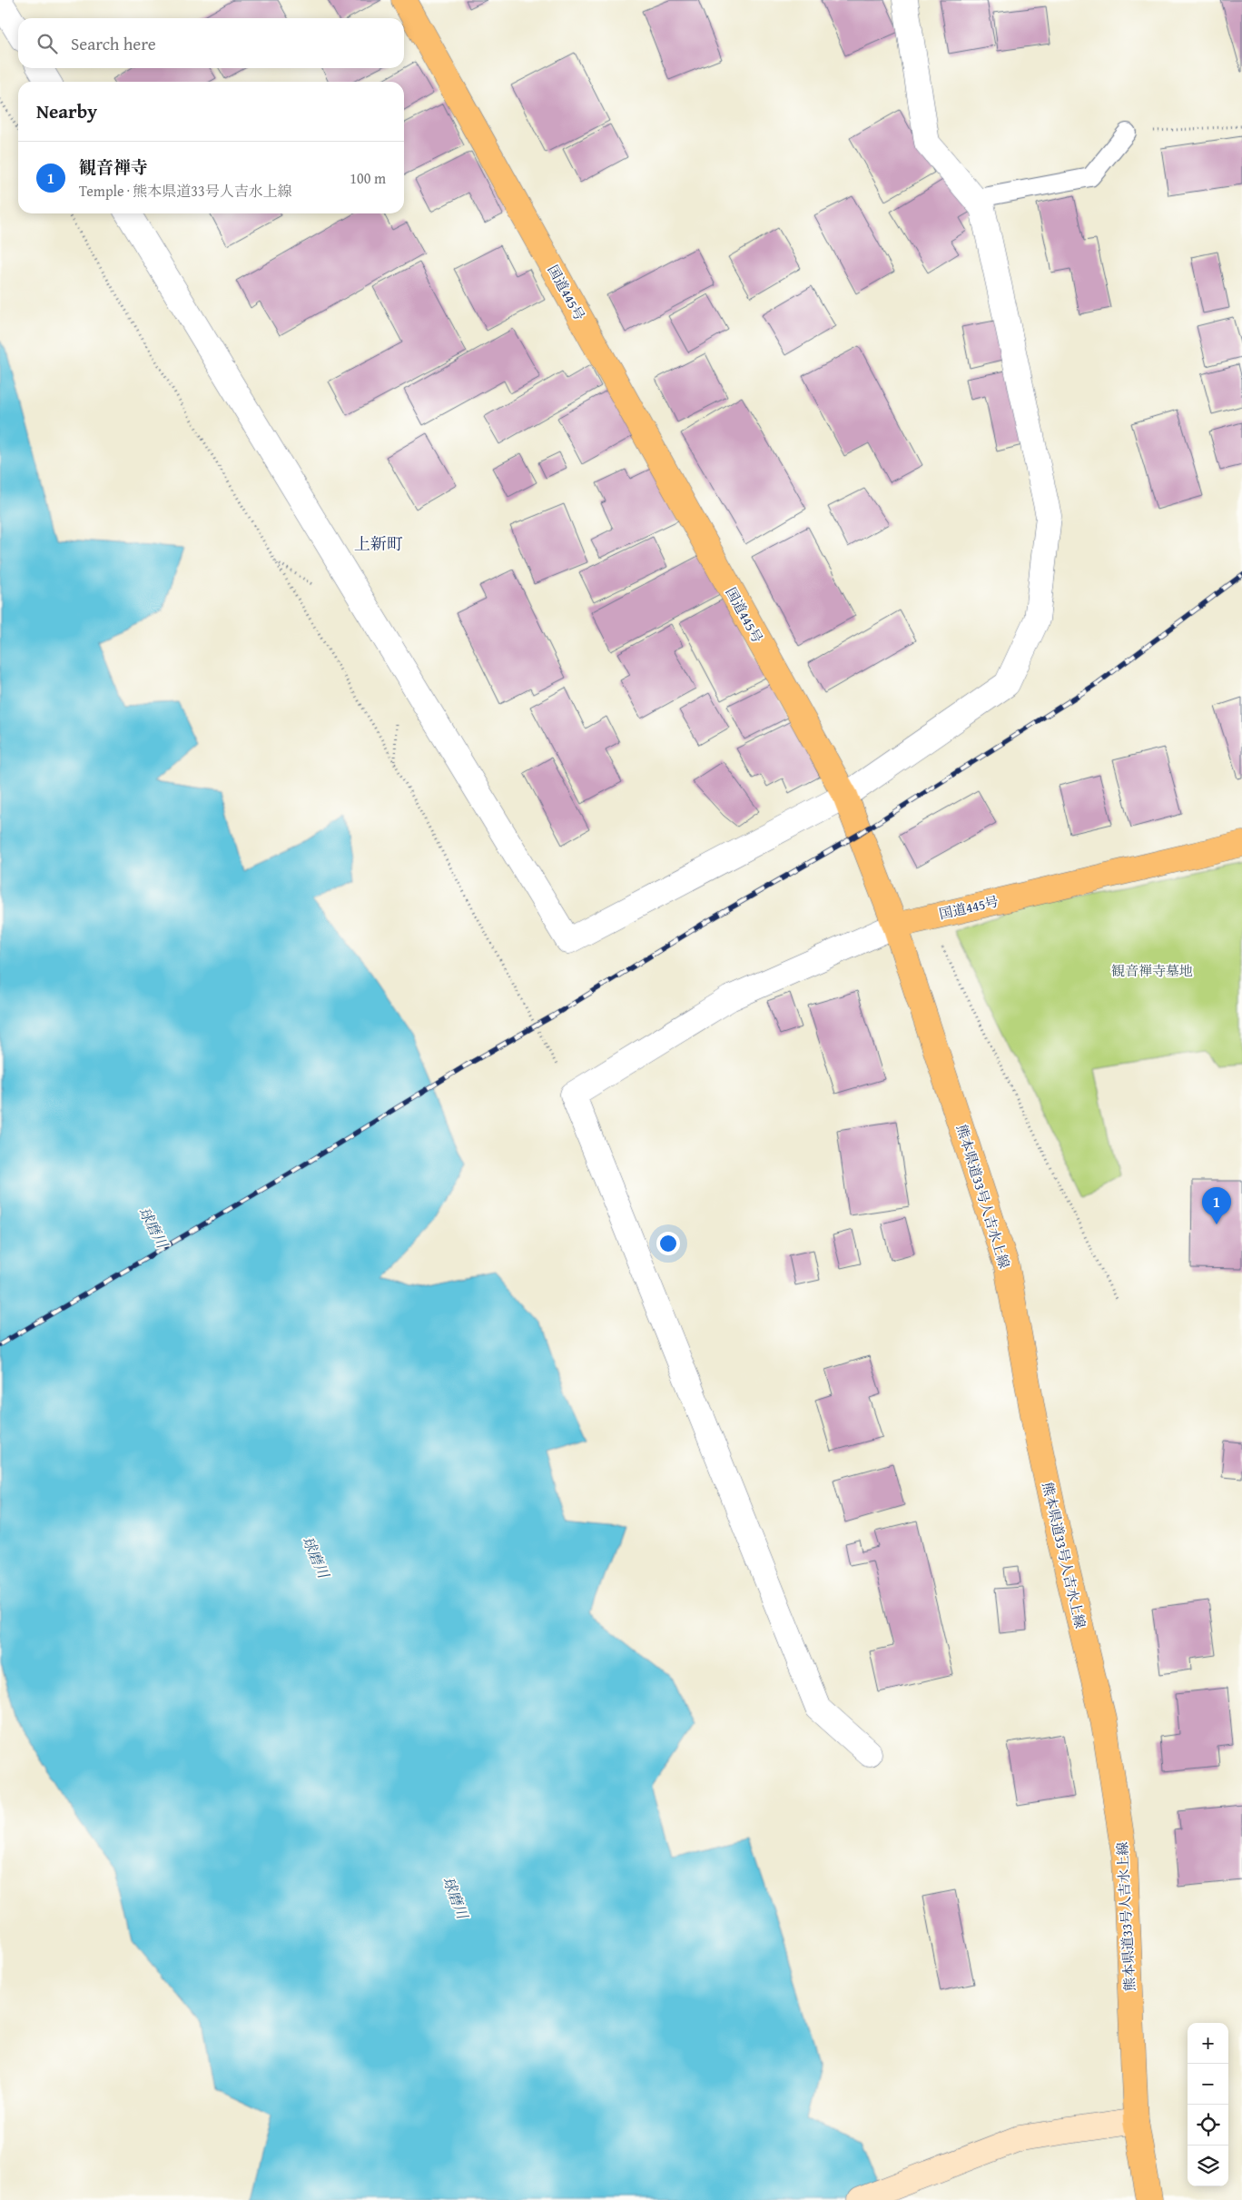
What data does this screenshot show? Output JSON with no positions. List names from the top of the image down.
{
  "streets": {
    "main road": ["国道445号", "熊本県道33号人吉水上線"]
  },
  "crossings": [
    ["国道445号", "熊本県道33号人吉水上線"]
  ],
  "districts": ["上新町"],
  "water": ["球磨川"],
  "parks": ["観音禅寺墓地"],
  "page": {
    "search": "Search here",
    "heading": "Nearby",
    "list": [
      {
        "mark": "1",
        "name": "観音禅寺",
        "note": "Temple · 熊本県道33号人吉水上線",
        "value": "100 m"
      }
    ],
    "pins": "1",
    "map_buttons": ["+", "−"]
  }
}
